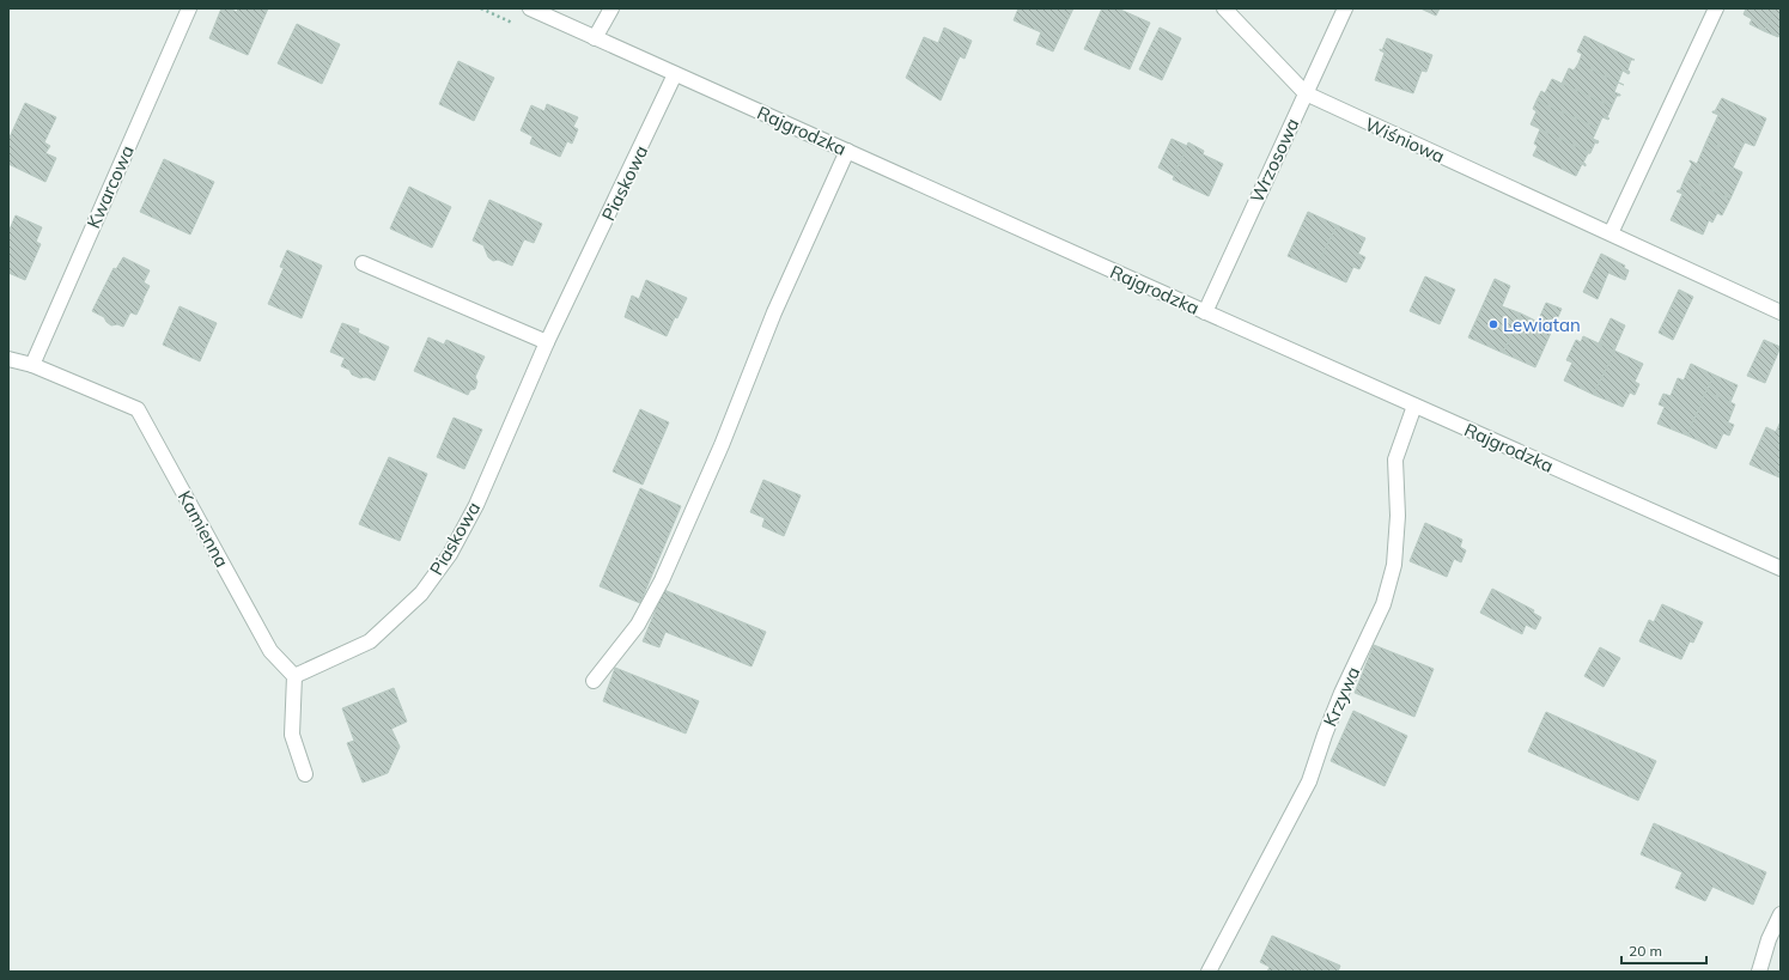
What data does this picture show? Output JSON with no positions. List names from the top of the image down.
{
  "streets": {
    "street": [
      "Rajgrodzka",
      "Wiśniowa",
      "Wrzosowa",
      "Piaskowa",
      "Kwarcowa",
      "Kamienna",
      "Krzywa"
    ]
  },
  "crossings": [
    ["Rajgrodzka", "Wrzosowa"],
    ["Rajgrodzka", "Piaskowa"],
    ["Rajgrodzka", "Krzywa"],
    ["Wiśniowa", "Wrzosowa"],
    ["Piaskowa", "Kamienna"],
    ["Kwarcowa", "Kamienna"]
  ],
  "places": ["Lewiatan"],
  "scale_bar": "20 m"
}
